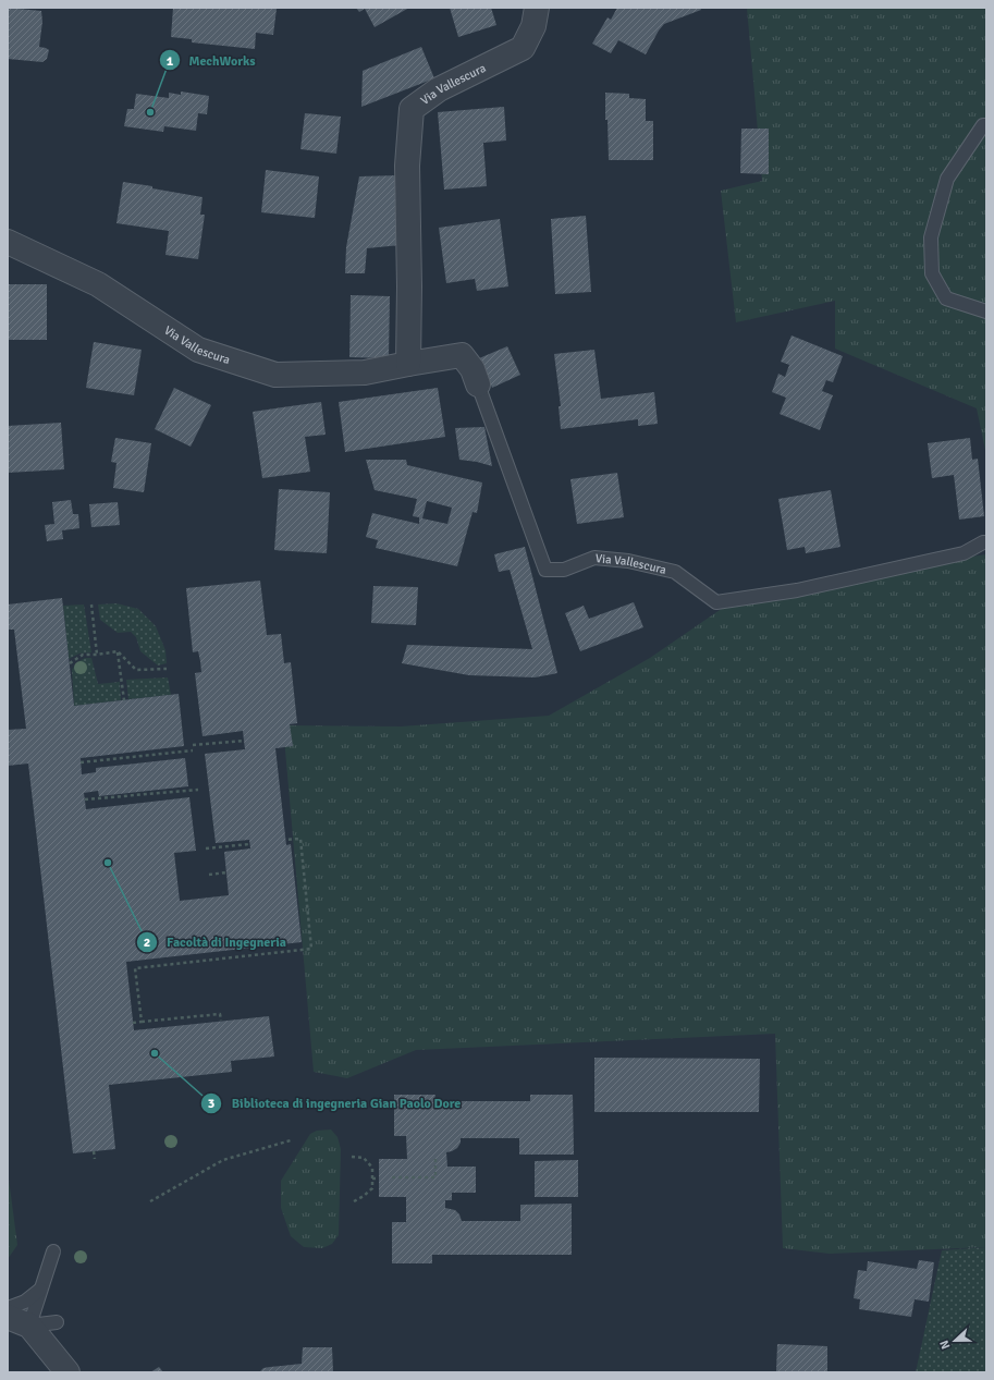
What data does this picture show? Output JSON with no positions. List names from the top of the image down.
{
  "streets": {
    "street": ["Via Vallescura"]
  },
  "places": ["MechWorks", "Facoltà di Ingegneria", "Biblioteca di ingegneria Gian Paolo Dore"],
  "north": "left"
}
